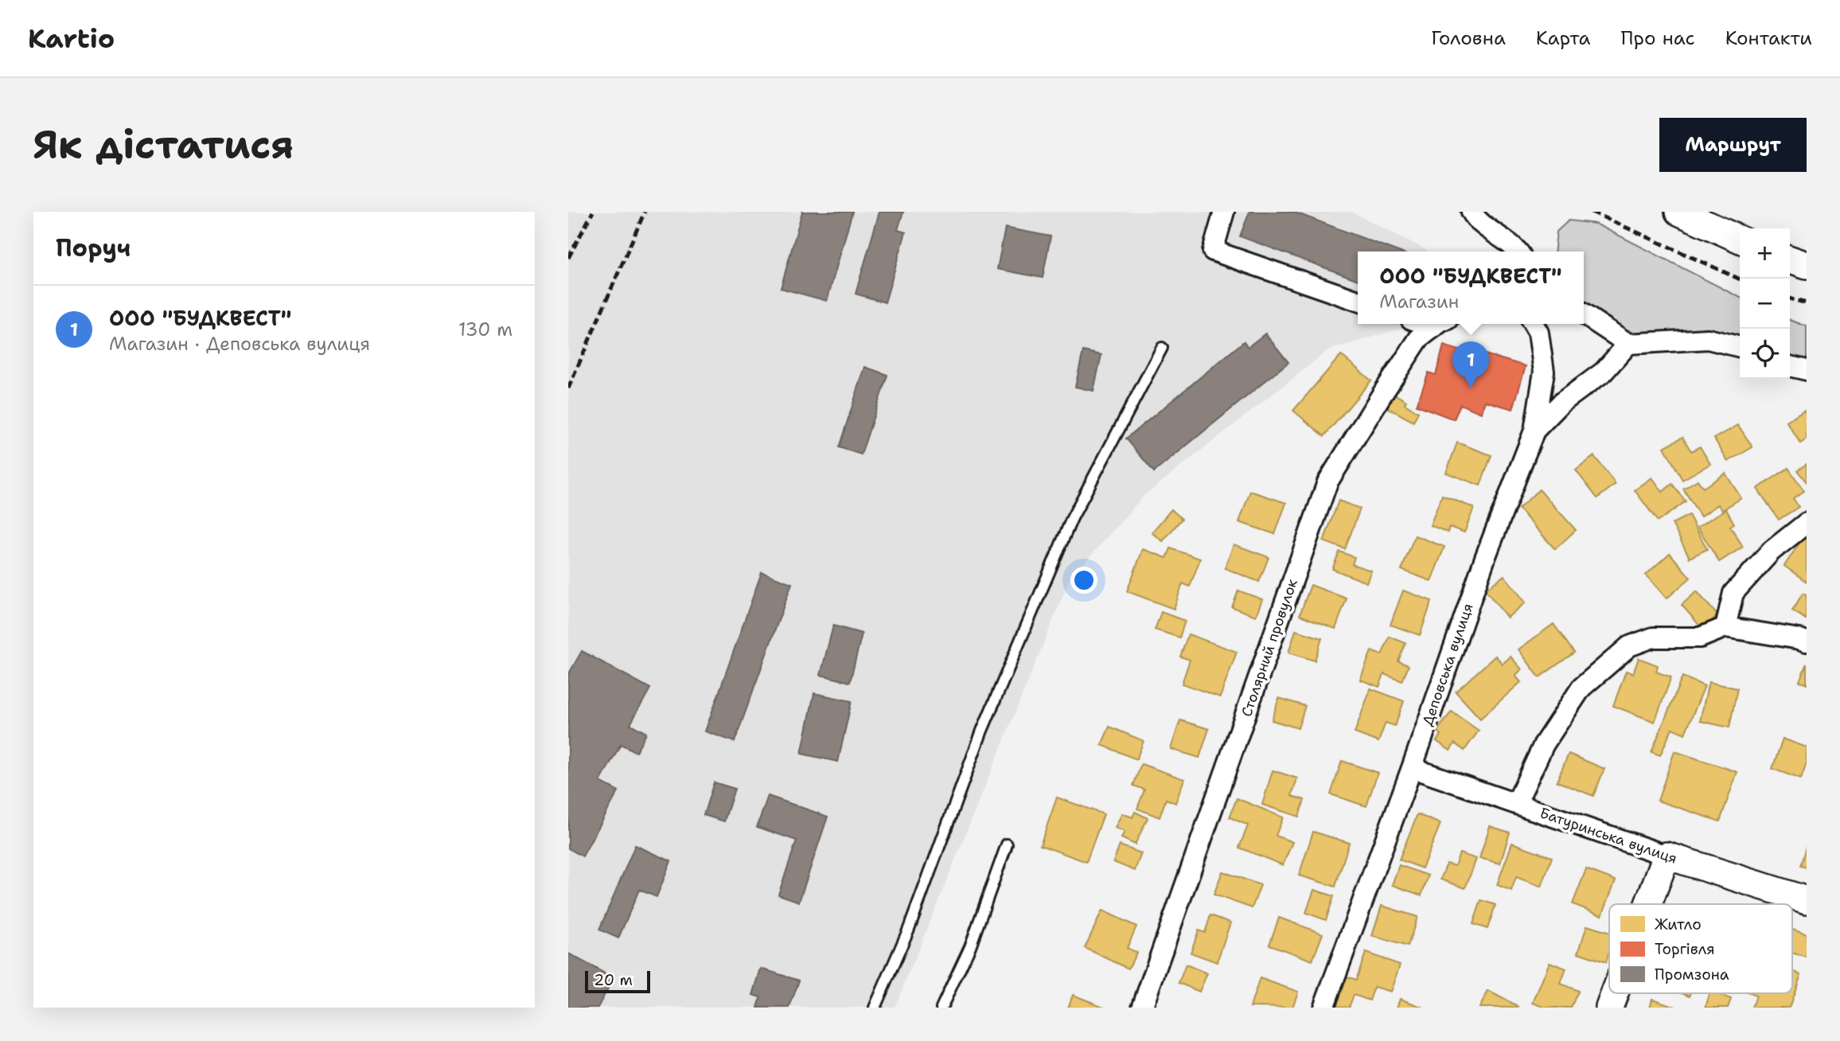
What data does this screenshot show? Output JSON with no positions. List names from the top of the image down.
{
  "streets": {
    "street": ["Столярний провулок", "Деповська вулиця", "Батуринська вулиця"]
  },
  "crossings": [
    ["Деповська вулиця", "Батуринська вулиця"]
  ],
  "legend": ["Житло", "Торгівля", "Промзона"],
  "scale_bar": "20 m",
  "page": {
    "header": "Kartio",
    "nav": [
      "Головна",
      "Карта",
      "Про нас",
      "Контакти"
    ],
    "buttons": "Маршрут",
    "title": "Як дістатися",
    "heading": "Поруч",
    "map_buttons": ["+", "−"],
    "popup": ["ООО \"БУДКВЕСТ\"", "Магазин"],
    "list": [
      {
        "mark": "1",
        "name": "ООО \"БУДКВЕСТ\"",
        "note": "Магазин · Деповська вулиця",
        "value": "130 m"
      }
    ],
    "pins": "1",
    "scale": "20 m"
  }
}
